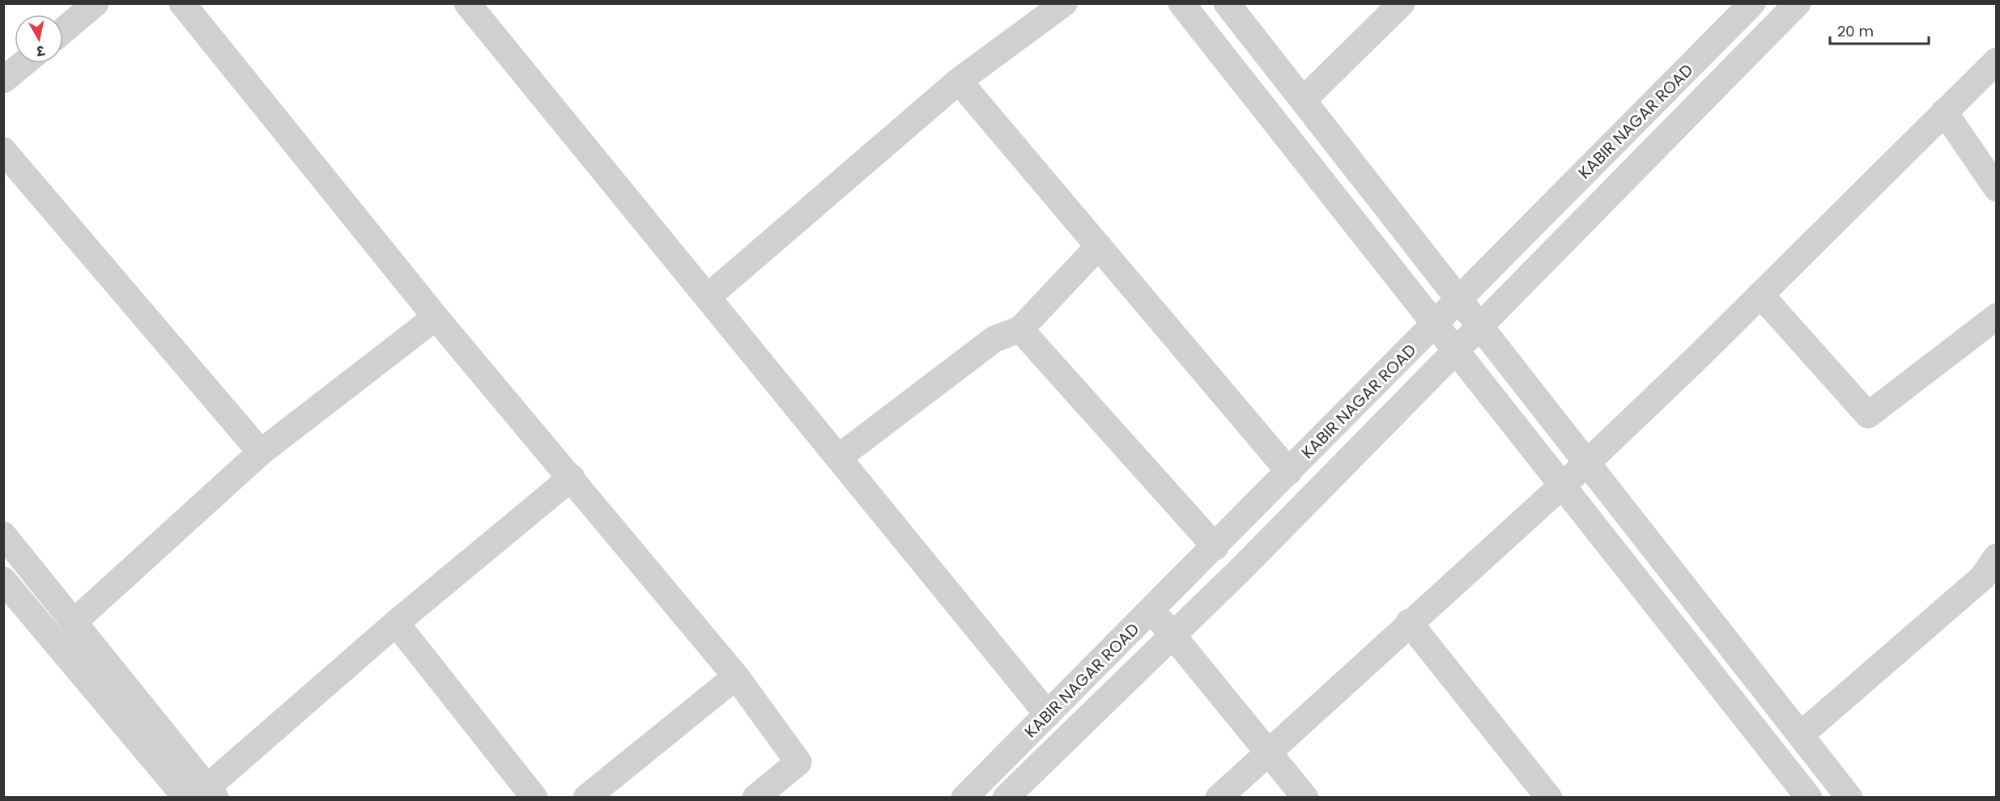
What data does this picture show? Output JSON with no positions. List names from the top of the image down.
{
  "streets": {
    "street": ["KABIR NAGAR ROAD"]
  },
  "scale_bar": "20 m",
  "north": "bottom"
}
